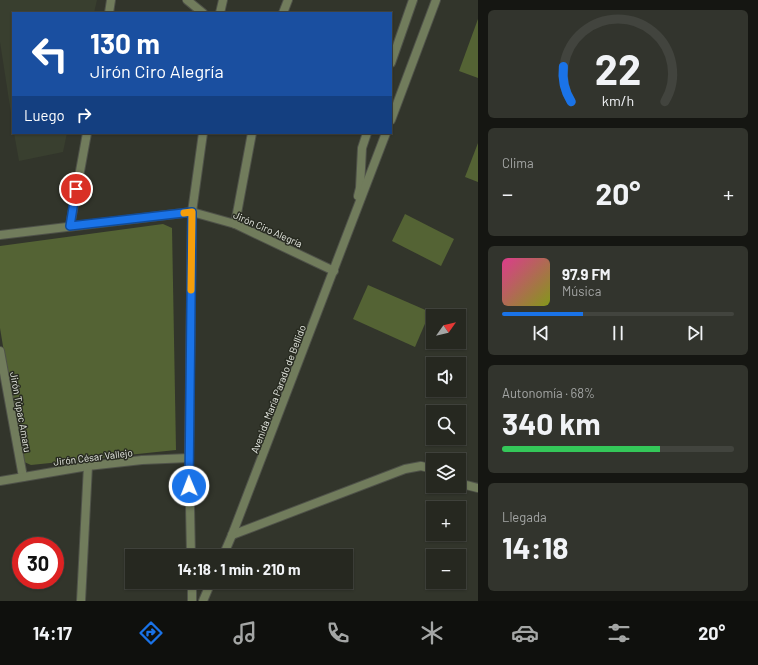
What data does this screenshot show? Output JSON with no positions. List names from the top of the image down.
{
  "streets": {
    "street": [
      "Jirón Ciro Alegría",
      "Avenida María Parado de Bellido",
      "Jirón Túpac Amaru",
      "Jirón César Vallejo"
    ]
  },
  "crossings": [
    ["Jirón Ciro Alegría", "Avenida María Parado de Bellido"],
    ["Jirón Túpac Amaru", "Jirón César Vallejo"]
  ],
  "north": "top right",
  "page": {
    "turn": ["130 m", "Jirón Ciro Alegría"],
    "then": "Luego",
    "tile": [
      "Clima",
      ["Autonomía · 68%", "340 km"],
      ["Llegada", "14:18"]
    ],
    "heat": ["−", "20°", "+"],
    "song": ["97.9 FM", "Música"],
    "map_buttons": ["+", "−"],
    "limit": "30",
    "trip": "14:18 · 1 min · 210 m",
    "tabs": ["14:17", "20°"],
    "gauge": ["22", "km/h"]
  }
}
